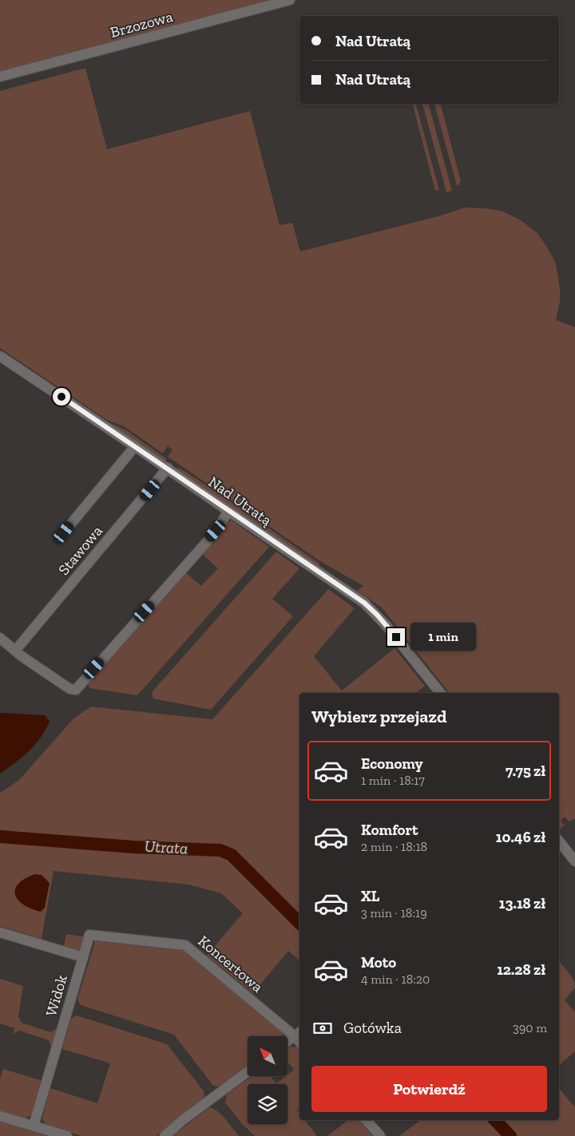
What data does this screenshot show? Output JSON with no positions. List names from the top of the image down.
{
  "streets": {
    "street": [
      "Brzozowa",
      "Nad Utratą",
      "Stawowa",
      "Koncertowa",
      "Widok"
    ]
  },
  "crossings": [
    ["Nad Utratą", "Stawowa"],
    ["Koncertowa", "Widok"]
  ],
  "water": ["Utrata"],
  "north": "top left",
  "page": {
    "banner": ["Nad Utratą", "Nad Utratą"],
    "bubble": "1 min",
    "heading": "Wybierz przejazd",
    "list": [
      {
        "name": "Economy",
        "note": "1 min · 18:17",
        "value": "7.75 zł"
      },
      {
        "name": "Komfort",
        "note": "2 min · 18:18",
        "value": "10.46 zł"
      },
      {
        "name": "XL",
        "note": "3 min · 18:19",
        "value": "13.18 zł"
      },
      {
        "name": "Moto",
        "note": "4 min · 18:20",
        "value": "12.28 zł"
      }
    ],
    "pay": ["Gotówka", "390 m"],
    "buttons": "Potwierdź"
  }
}
